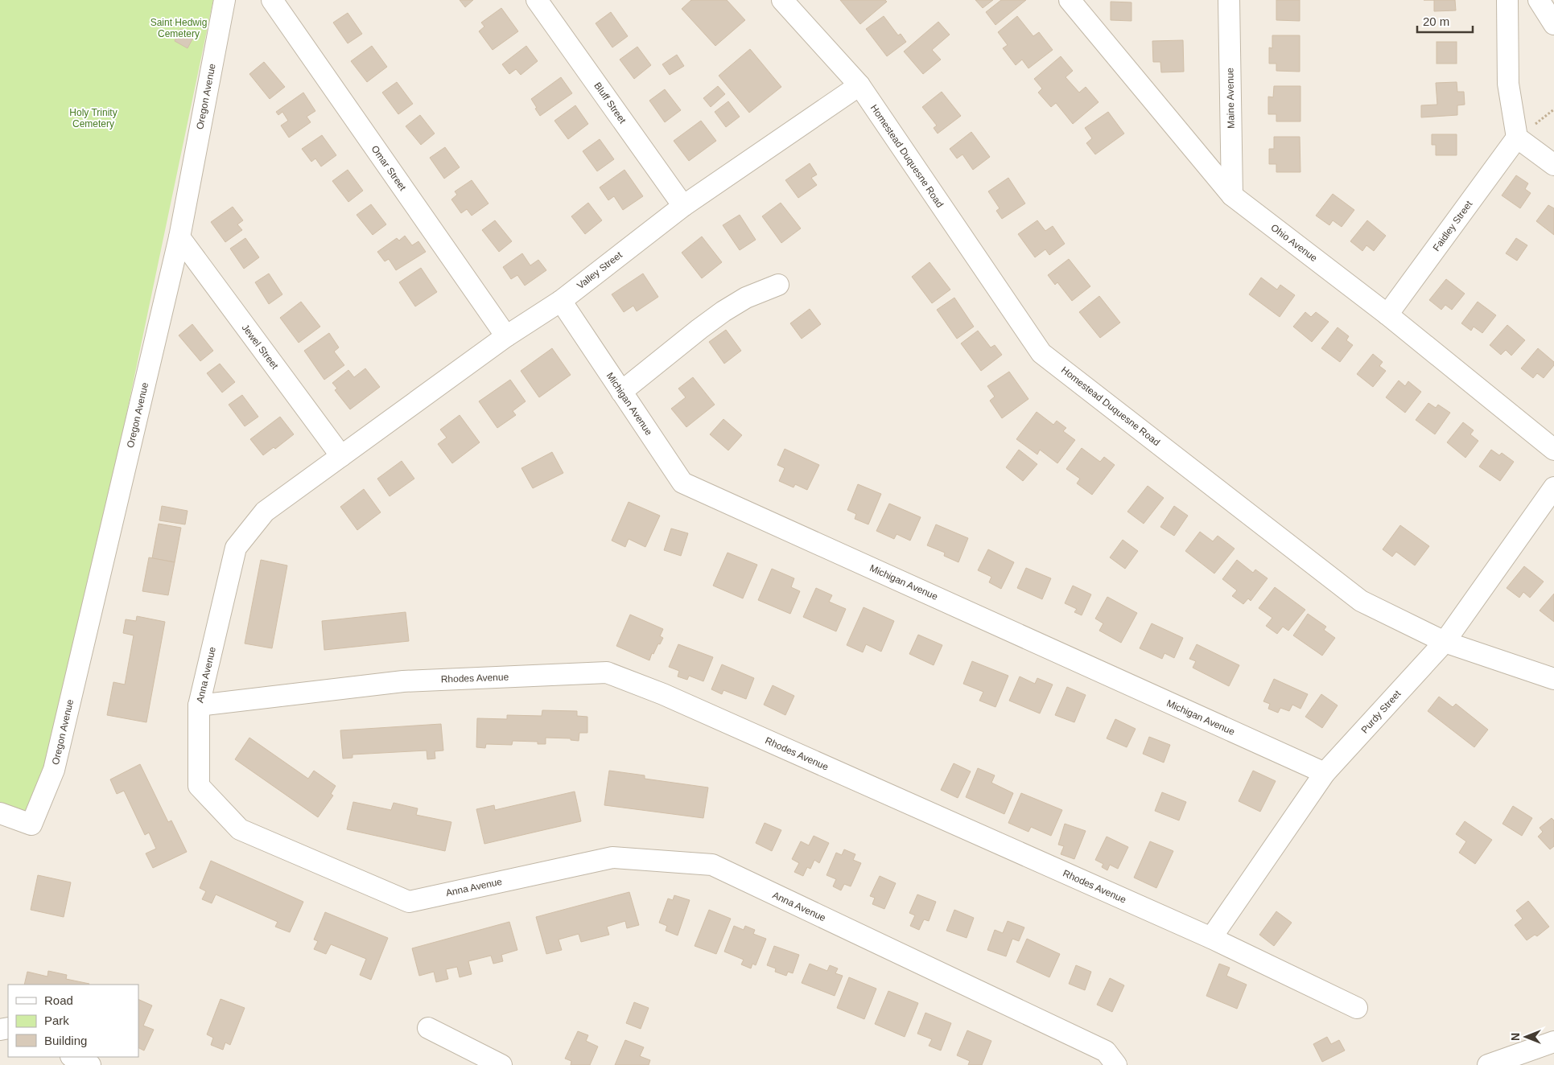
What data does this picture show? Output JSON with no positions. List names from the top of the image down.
{
  "streets": {
    "street": [
      "Oregon Avenue",
      "Maine Avenue",
      "Bluff Street",
      "Homestead Duquesne Road",
      "Omar Street",
      "Faidley Street",
      "Ohio Avenue",
      "Valley Street",
      "Jewel Street",
      "Michigan Avenue",
      "Anna Avenue",
      "Rhodes Avenue",
      "Purdy Street"
    ]
  },
  "crossings": [
    ["Oregon Avenue", "Jewel Street"],
    ["Maine Avenue", "Ohio Avenue"],
    ["Bluff Street", "Valley Street"],
    ["Homestead Duquesne Road", "Valley Street"],
    ["Homestead Duquesne Road", "Purdy Street"],
    ["Omar Street", "Valley Street"],
    ["Faidley Street", "Ohio Avenue"],
    ["Valley Street", "Jewel Street"],
    ["Valley Street", "Michigan Avenue"],
    ["Valley Street", "Anna Avenue"],
    ["Jewel Street", "Anna Avenue"],
    ["Michigan Avenue", "Purdy Street"],
    ["Anna Avenue", "Rhodes Avenue"],
    ["Rhodes Avenue", "Purdy Street"]
  ],
  "parks": ["Saint Hedwig Cemetery", "Holy Trinity Cemetery"],
  "legend": ["Road", "Park", "Building"],
  "scale_bar": "20 m",
  "north": "left"
}
